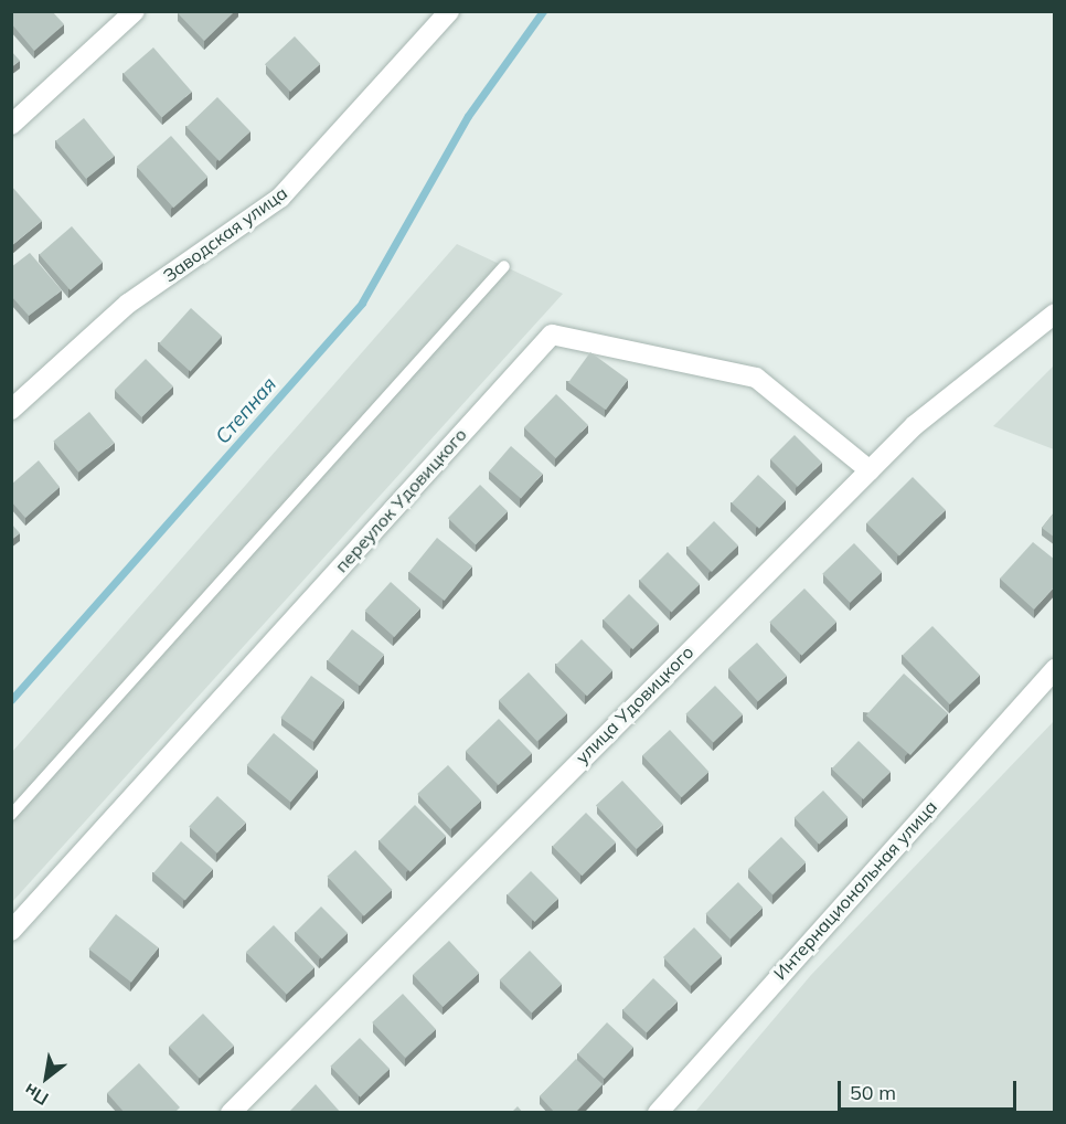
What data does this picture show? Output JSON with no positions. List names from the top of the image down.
{
  "streets": {
    "street": [
      "Заводская улица",
      "переулок Удовицкого",
      "улица Удовицкого",
      "Интернациональная улица"
    ]
  },
  "crossings": [
    ["переулок Удовицкого", "улица Удовицкого"]
  ],
  "water": ["Степная"],
  "scale_bar": "50 m",
  "north": "bottom left"
}
